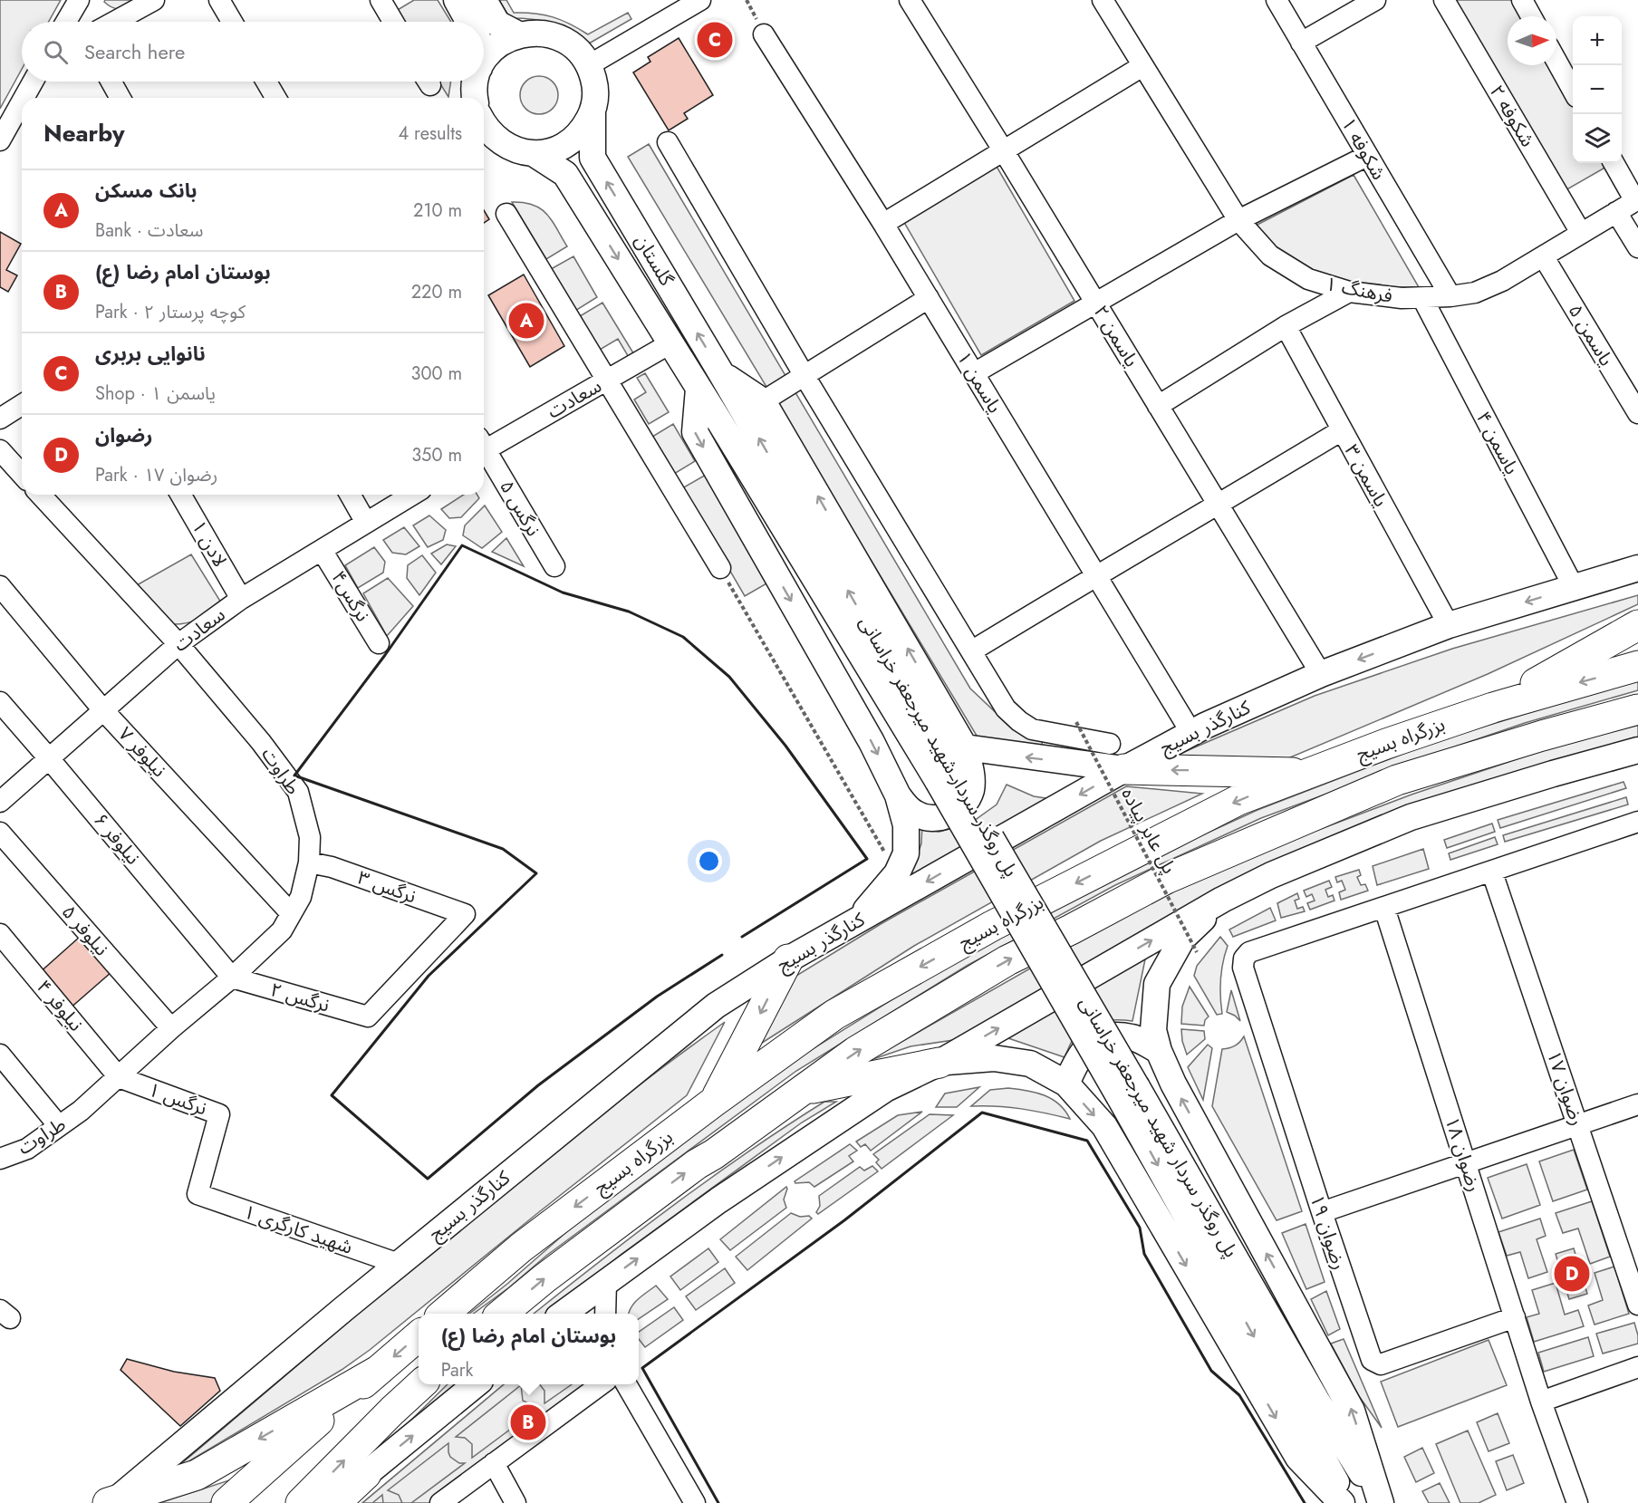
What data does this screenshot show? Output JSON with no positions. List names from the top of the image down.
{
  "streets": {
    "highway": ["بزرگراه بسیج"],
    "main road": ["گلستان", "کنارگذر بسیج", "پل روگذر سردار شهید میرجعفر خراسانی"],
    "street": [
      "شکوفه ۲",
      "شکوفه ۱",
      "فرهنگ ۱",
      "یاسمن ۵",
      "یاسمن ۲",
      "یاسمن ۱",
      "سعادت",
      "یاسمن ۴",
      "یاسمن ۳",
      "نرگس ۵",
      "لادن ۱",
      "نرگس۴",
      "نیلوفر ۷",
      "طراوت",
      "نیلوفر ۶",
      "نرگس ۳",
      "نیلوفر ۵",
      "نرگس ۲",
      "نیلوفر ۴",
      "رضوان ۱۷",
      "نرگس ۱",
      "رضوان ۱۸",
      "شهید کارگری ۱",
      "رضوان ۱۹"
    ],
    "path": ["پل عابر پیاده"]
  },
  "crossings": [
    ["شکوفه ۲", "فرهنگ ۱"],
    ["شکوفه ۱", "فرهنگ ۱"],
    ["گلستان", "سعادت"],
    ["گلستان", "پل روگذر سردار شهید میرجعفر خراسانی"],
    ["فرهنگ ۱", "یاسمن ۵"],
    ["فرهنگ ۱", "یاسمن ۴"],
    ["یاسمن ۲", "کنارگذر بسیج"],
    ["یاسمن ۱", "کنارگذر بسیج"],
    ["سعادت", "لادن ۱"],
    ["سعادت", "نرگس۴"],
    ["سعادت", "نیلوفر ۷"],
    ["سعادت", "طراوت"],
    ["سعادت", "نیلوفر ۶"],
    ["یاسمن ۴", "کنارگذر بسیج"],
    ["یاسمن ۳", "کنارگذر بسیج"],
    ["کنارگذر بسیج", "شهید کارگری ۱"],
    ["نیلوفر ۷", "طراوت"],
    ["طراوت", "نیلوفر ۶"],
    ["طراوت", "نرگس ۳"],
    ["طراوت", "نیلوفر ۵"],
    ["طراوت", "نرگس ۲"],
    ["طراوت", "نیلوفر ۴"],
    ["طراوت", "نرگس ۱"],
    ["نیلوفر ۶", "نرگس ۲"],
    ["نرگس ۳", "نرگس ۲"],
    ["نیلوفر ۴", "نرگس ۱"],
    ["نرگس ۱", "شهید کارگری ۱"],
    ["رضوان ۱۸", "رضوان ۱۹"]
  ],
  "north": "right",
  "page": {
    "map_buttons": ["+", "−"],
    "pins": [
      "C",
      "A",
      "D",
      "B"
    ],
    "search": "Search here",
    "heading": ["Nearby", "4 results"],
    "list": [
      {
        "mark": "A",
        "name": "بانک مسکن",
        "note": "Bank · سعادت",
        "value": "210 m"
      },
      {
        "mark": "B",
        "name": "بوستان امام رضا (ع)",
        "note": "Park · کوچه پرستار ۲",
        "value": "220 m"
      },
      {
        "mark": "C",
        "name": "نانوایی بربری",
        "note": "Shop · یاسمن ۱",
        "value": "300 m"
      },
      {
        "mark": "D",
        "name": "رضوان",
        "note": "Park · رضوان ۱۷",
        "value": "350 m"
      }
    ],
    "popup": ["بوستان امام رضا (ع)", "Park"]
  }
}
